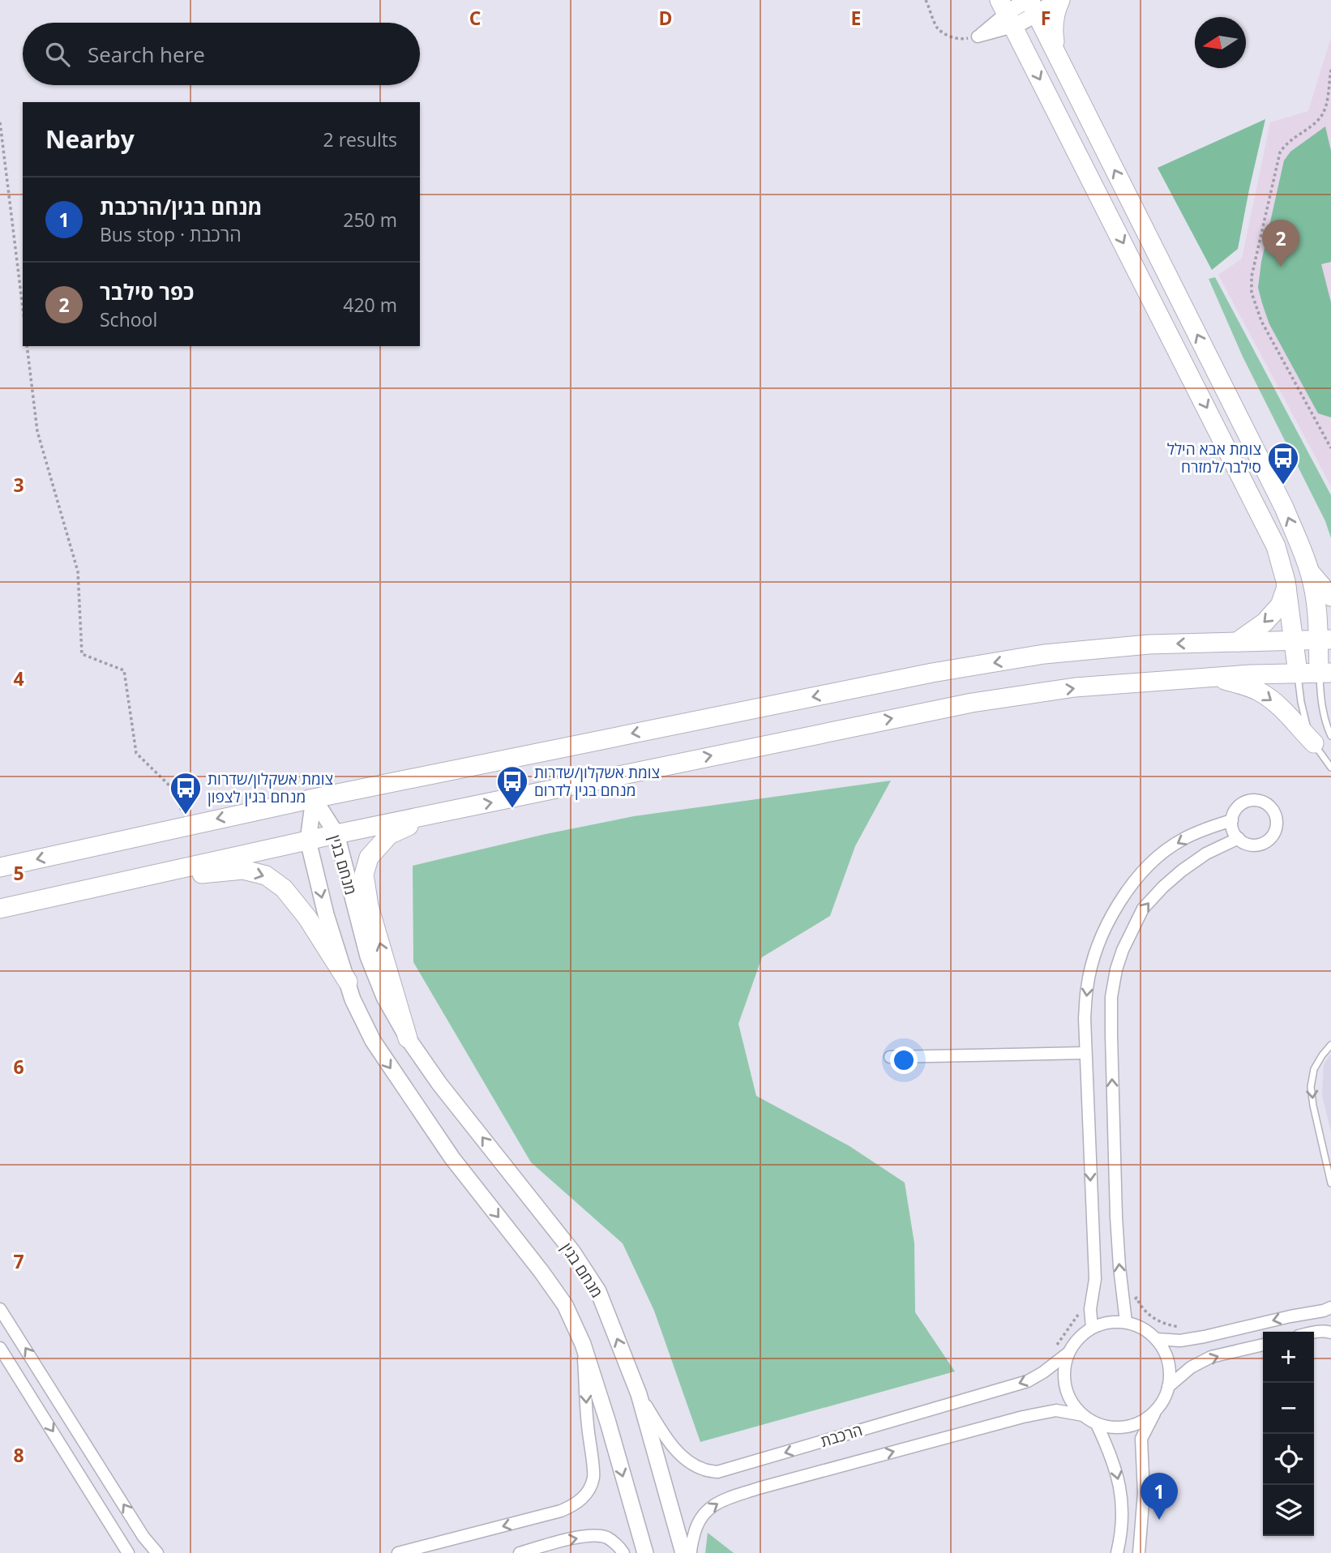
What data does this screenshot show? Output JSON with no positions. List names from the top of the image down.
{
  "streets": {
    "main road": ["מנחם בגין"],
    "street": ["הרכבת"]
  },
  "crossings": [
    ["מנחם בגין", "הרכבת"]
  ],
  "places": {
    "bus stop": ["צומת אבא הילל סילבר/למזרח", "צומת אשקלון/שדרות מנחם בגין לדרום", "צומת אשקלון/שדרות מנחם בגין לצפון"]
  },
  "north": "left",
  "page": {
    "search": "Search here",
    "heading": ["Nearby", "2 results"],
    "list": [
      {
        "mark": "1",
        "name": "מנחם בגין/הרכבת",
        "note": "Bus stop · הרכבת",
        "value": "250 m"
      },
      {
        "mark": "2",
        "name": "כפר סילבר",
        "note": "School",
        "value": "420 m"
      }
    ],
    "pins": ["2", "1"],
    "map_buttons": ["+", "−"]
  },
  "grid": {
    "columns": [
      "C",
      "D",
      "E",
      "F"
    ],
    "rows": [
      "3",
      "4",
      "5",
      "6",
      "7",
      "8"
    ]
  }
}
